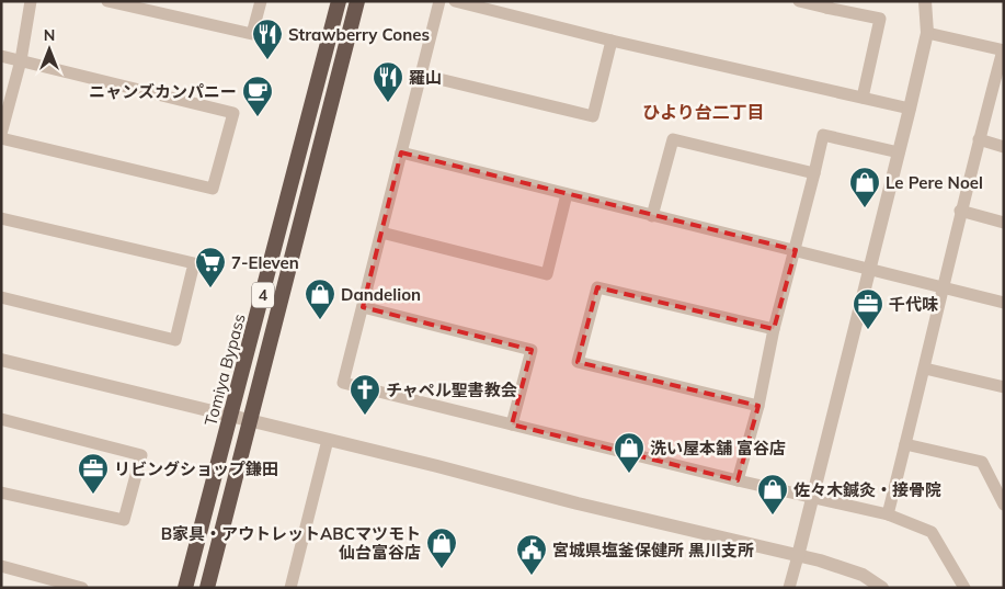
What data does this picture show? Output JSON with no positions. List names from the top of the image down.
{
  "streets": {
    "highway": ["4", "Tomiya Bypass"]
  },
  "districts": ["ひより台二丁目"],
  "places": {
    "restaurant": ["Strawberry Cones", "羅山"],
    "cafe": ["ニャンズカンパニー"],
    "shop": [
      "Le Pere Noel",
      "Dandelion",
      "洗い屋本舗 富谷店",
      "佐々木鍼灸・接骨院",
      "B家具・アウトレットABCマツモト 仙台富谷店"
    ],
    "supermarket": ["7-Eleven"],
    "office": ["千代味", "リビングショップ鎌田"],
    "church": ["チャペル聖書教会"],
    "public building": ["宮城県塩釜保健所 黒川支所"]
  },
  "north": "top"
}
